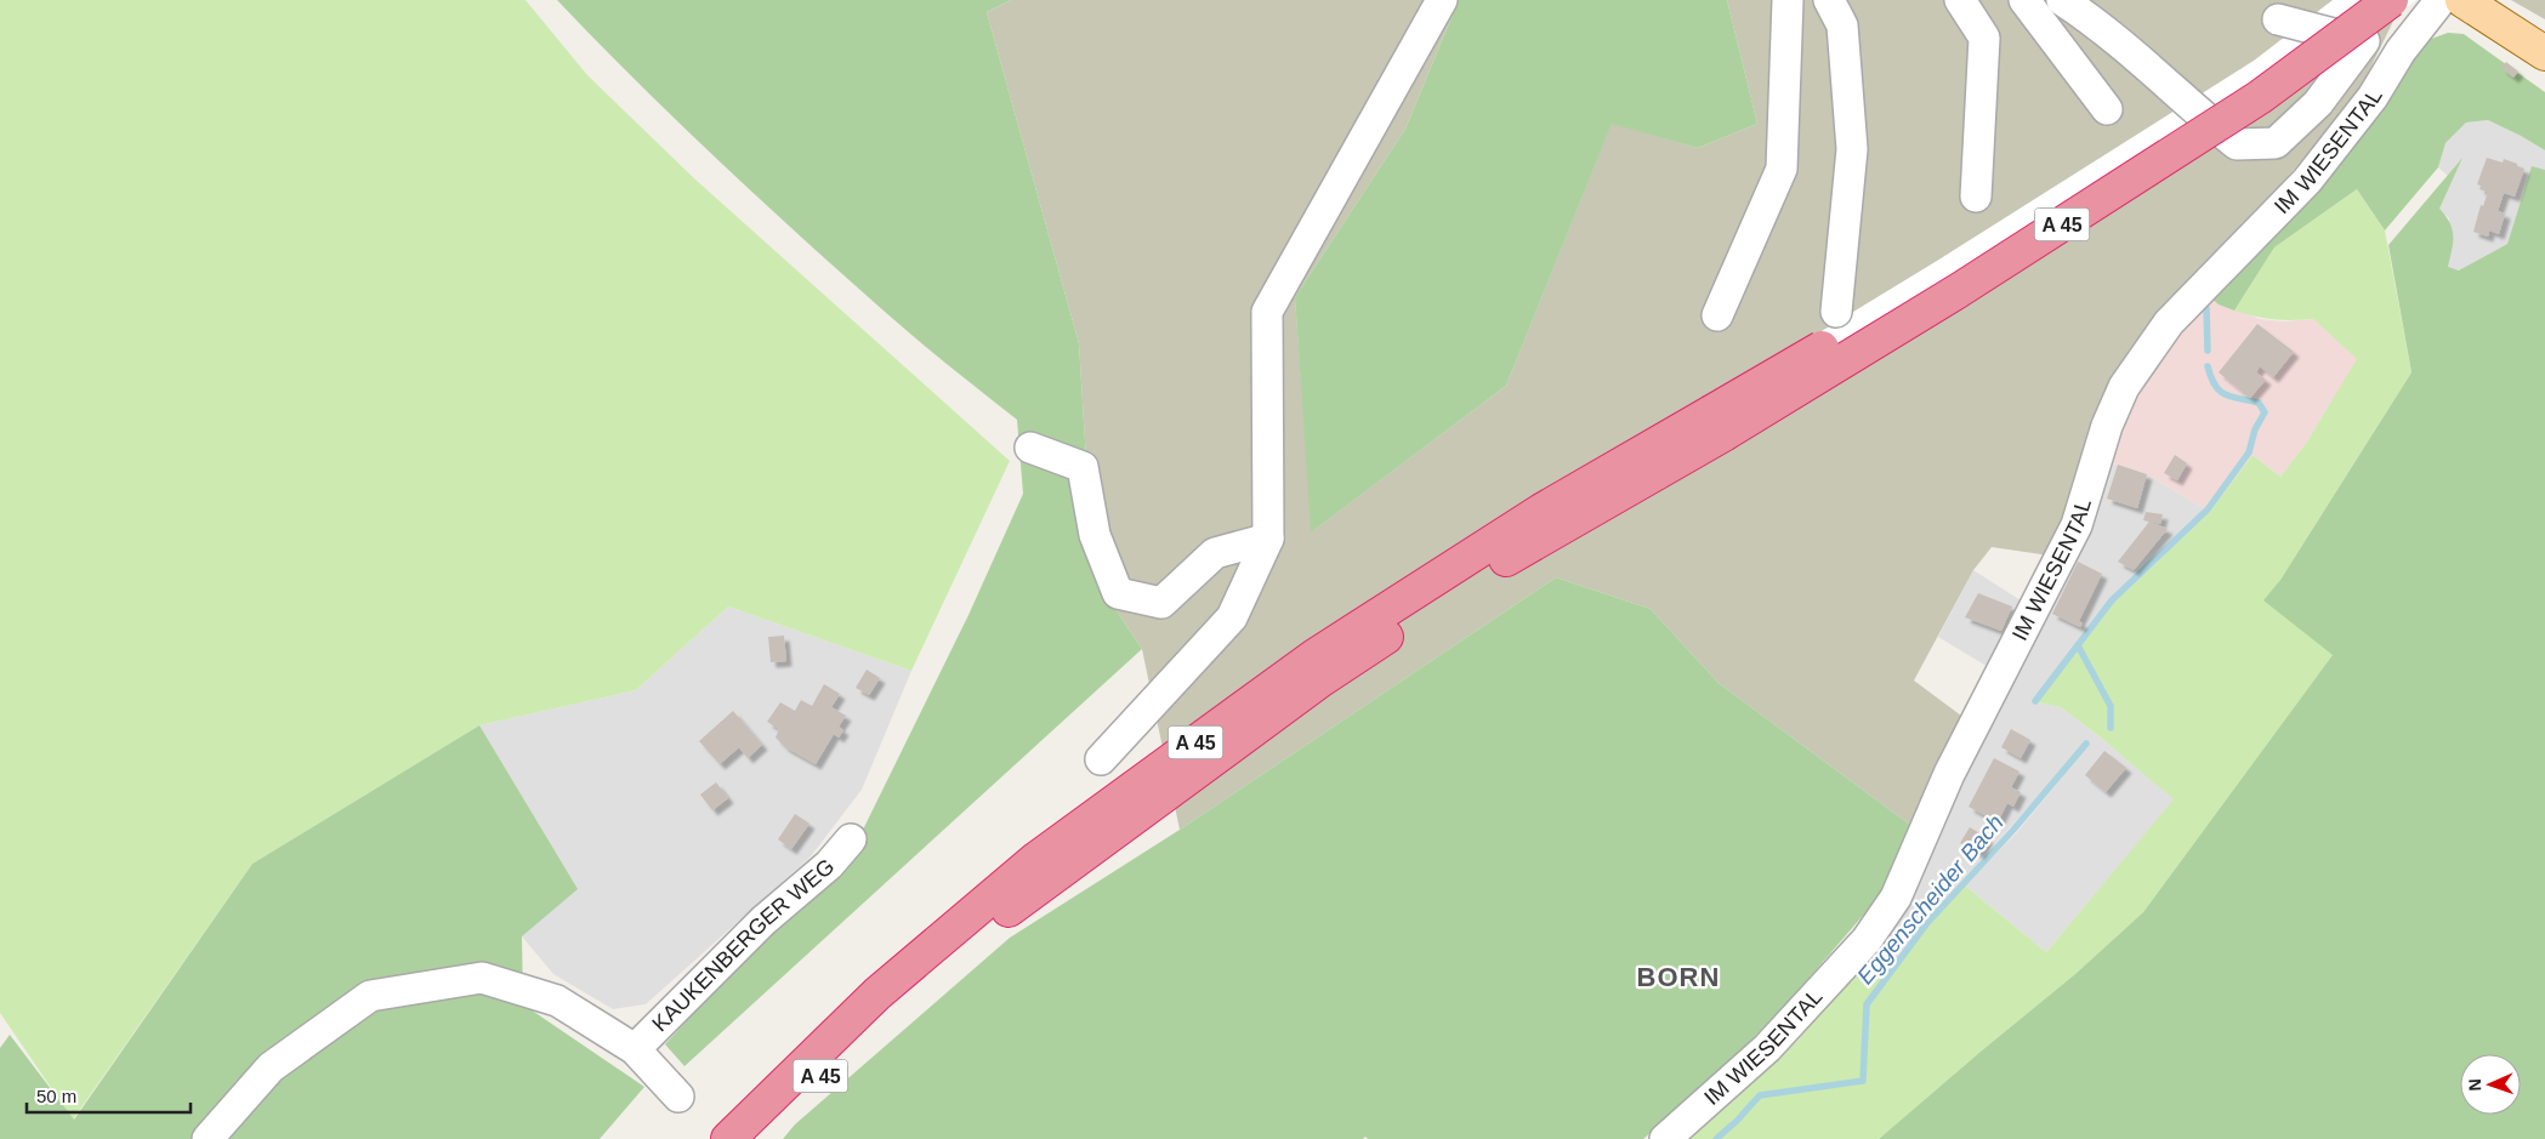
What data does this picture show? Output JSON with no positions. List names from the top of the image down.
{
  "streets": {
    "highway": ["A 45"],
    "street": ["IM WIESENTAL", "KAUKENBERGER WEG"]
  },
  "districts": ["BORN"],
  "water": ["Eggenscheider Bach"],
  "scale_bar": "50 m",
  "north": "left"
}
